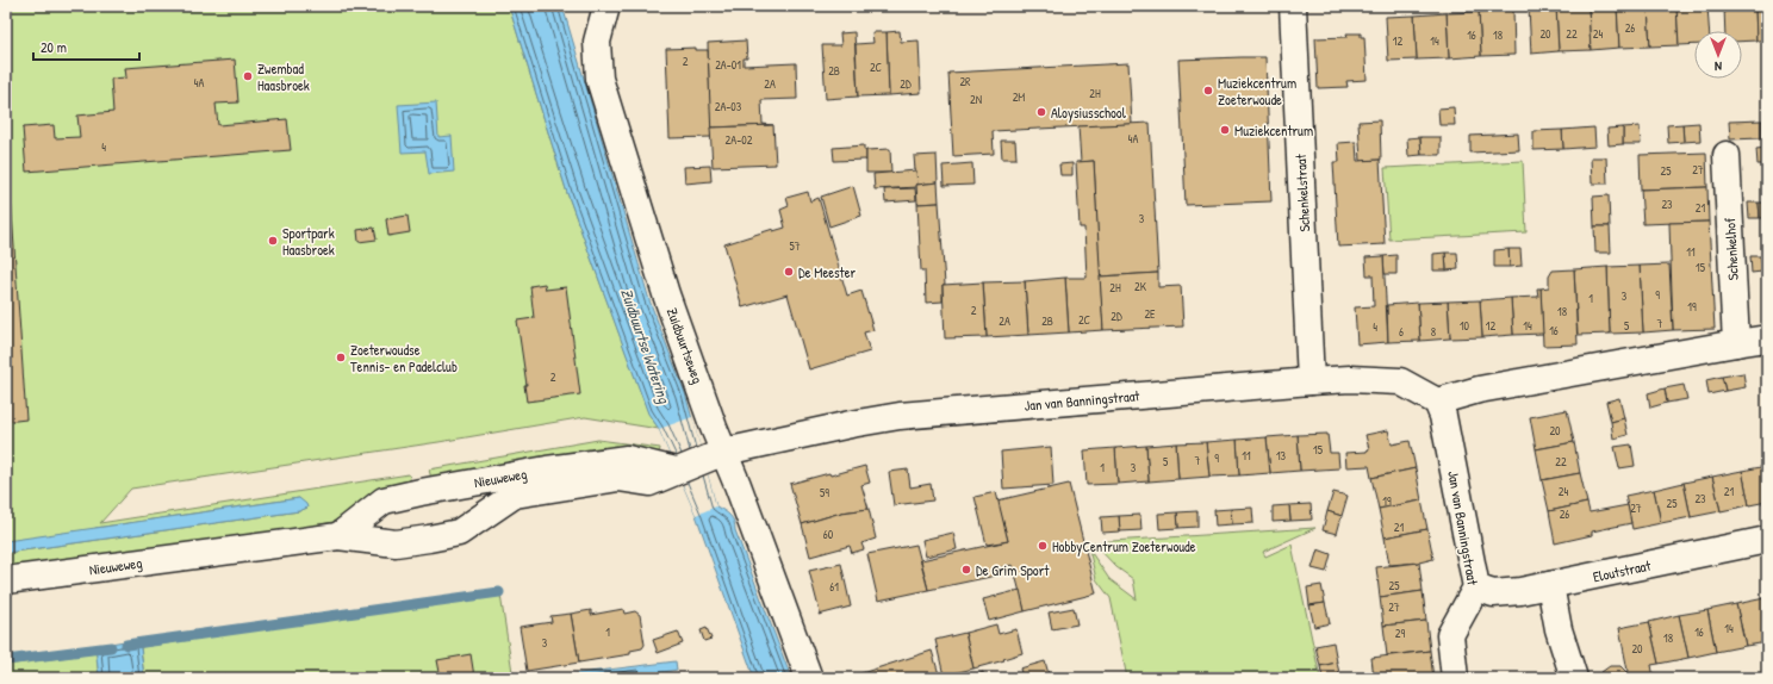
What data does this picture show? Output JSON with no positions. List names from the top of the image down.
{
  "streets": {
    "street": [
      "Schenkelstraat",
      "Schenkelhof",
      "Zuidbuurtseweg",
      "Jan van Banningstraat",
      "Nieuweweg",
      "Eloutstraat"
    ]
  },
  "crossings": [
    ["Schenkelstraat", "Jan van Banningstraat"],
    ["Zuidbuurtseweg", "Jan van Banningstraat"],
    ["Zuidbuurtseweg", "Nieuweweg"],
    ["Jan van Banningstraat", "Nieuweweg"],
    ["Jan van Banningstraat", "Eloutstraat"]
  ],
  "water": ["Zuidbuurtse Watering"],
  "places": [
    "Zwembad Haasbroek",
    "Muziekcentrum Zoeterwoude",
    "Aloysiusschool",
    "Muziekcentrum",
    "Sportpark Haasbroek",
    "De Meester",
    "Zoeterwoudse Tennis- en Padelclub",
    "HobbyCentrum Zoeterwoude",
    "De Grim Sport"
  ],
  "house_numbers": [
    "26",
    "20",
    "22",
    "24",
    "16",
    "18",
    "12",
    "14",
    "2",
    "2A-01",
    "2C",
    "2B",
    "2R",
    "4A",
    "2A",
    "2D",
    "2H",
    "2M",
    "2N",
    "2A-03",
    "4A",
    "2A-02",
    "4",
    "27",
    "25",
    "23",
    "21",
    "3",
    "57",
    "11",
    "15",
    "2K",
    "2H",
    "9",
    "3",
    "1",
    "19",
    "2",
    "18",
    "2E",
    "2D",
    "2C",
    "2A",
    "2B",
    "7",
    "10",
    "12",
    "14",
    "5",
    "4",
    "16",
    "6",
    "8",
    "2",
    "20",
    "15",
    "11",
    "13",
    "9",
    "7",
    "5",
    "22",
    "1",
    "3",
    "24",
    "21",
    "59",
    "23",
    "19",
    "25",
    "27",
    "26",
    "21",
    "60",
    "25",
    "61",
    "27",
    "14",
    "1",
    "16",
    "29",
    "18",
    "3",
    "20"
  ],
  "scale_bar": "20 m",
  "north": "bottom"
}
